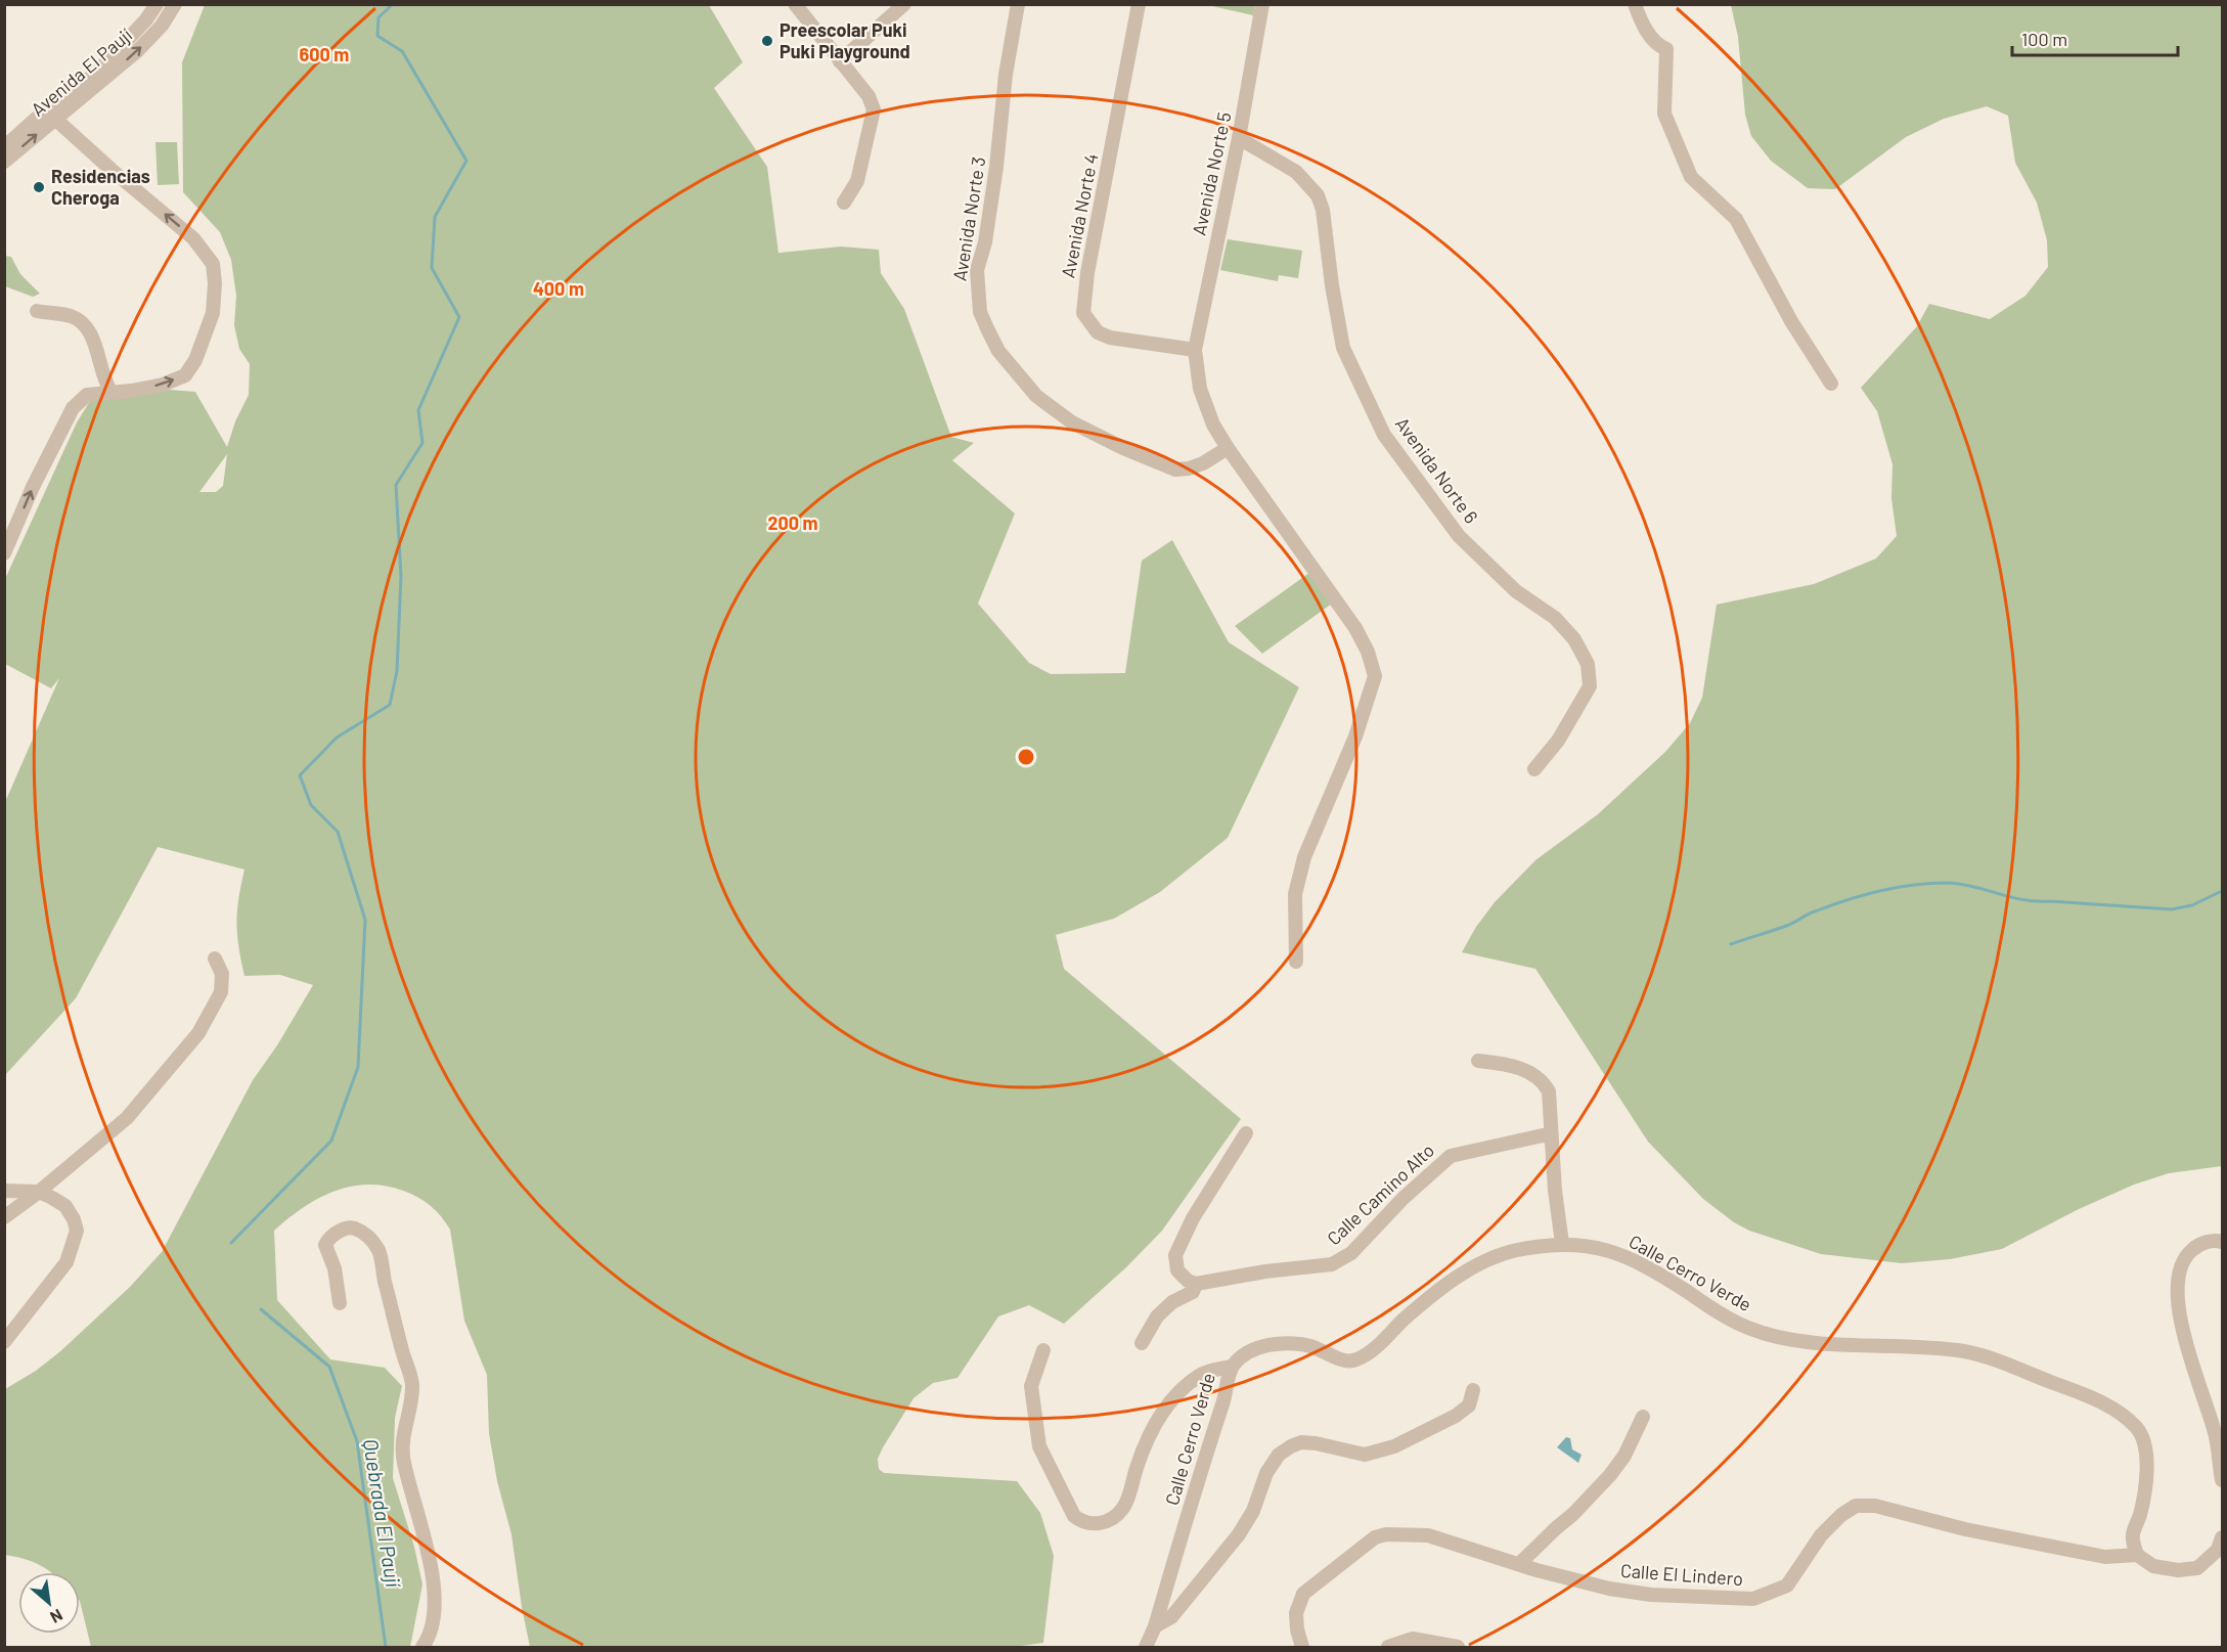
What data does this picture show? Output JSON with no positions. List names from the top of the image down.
{
  "streets": {
    "street": [
      "Avenida El Paují",
      "Avenida Norte 5",
      "Avenida Norte 4",
      "Avenida Norte 3",
      "Avenida Norte 6",
      "Calle Camino Alto",
      "Calle Cerro Verde",
      "Calle El Lindero"
    ]
  },
  "crossings": [
    ["Avenida Norte 5", "Avenida Norte 4"],
    ["Avenida Norte 5", "Avenida Norte 6"],
    ["Calle Cerro Verde", "Calle El Lindero"]
  ],
  "water": ["Quebrada El Paují"],
  "places": ["Preescolar Puki Puki Playground", "Residencias Cheroga"],
  "scale_bar": "100 m",
  "north": "bottom right",
  "rings": ["600 m", "400 m", "200 m"]
}
